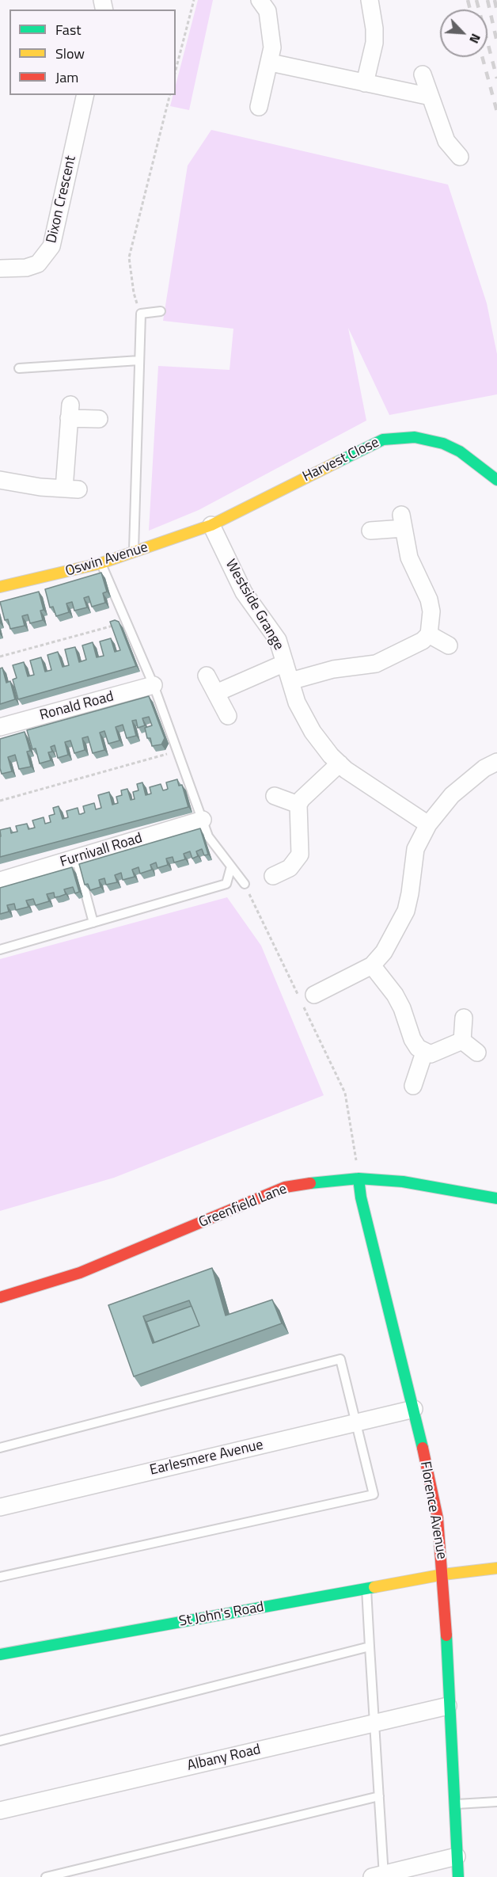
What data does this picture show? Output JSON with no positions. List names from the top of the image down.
{
  "streets": {
    "street": [
      "Dixon Crescent",
      "Harvest Close",
      "Oswin Avenue",
      "Westside Grange",
      "Ronald Road",
      "Furnivall Road",
      "Greenfield Lane",
      "Earlesmere Avenue",
      "Florence Avenue",
      "St John's Road",
      "Albany Road"
    ]
  },
  "crossings": [
    ["Harvest Close", "Oswin Avenue"],
    ["Harvest Close", "Westside Grange"],
    ["Oswin Avenue", "Westside Grange"],
    ["Greenfield Lane", "Florence Avenue"],
    ["Earlesmere Avenue", "Florence Avenue"],
    ["Florence Avenue", "St John's Road"],
    ["Florence Avenue", "Albany Road"]
  ],
  "legend": ["Fast", "Slow", "Jam"],
  "north": "bottom right"
}
